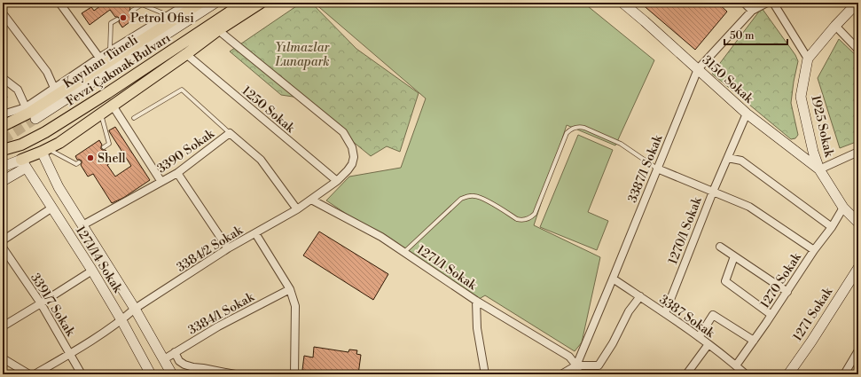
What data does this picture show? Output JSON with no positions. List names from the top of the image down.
{
  "streets": {
    "main road": ["Fevzi Çakmak Bulvarı"],
    "street": [
      "Kayıhan Tüneli",
      "3150 Sokak",
      "1250 Sokak",
      "1925 Sokak",
      "3390 Sokak",
      "3387/1 Sokak",
      "1270/1 Sokak",
      "3384/2 Sokak",
      "1271/14 Sokak",
      "1271/1 Sokak",
      "1270 Sokak",
      "3391/7 Sokak",
      "3384/1 Sokak",
      "1271 Sokak",
      "3387 Sokak"
    ]
  },
  "crossings": [
    ["3150 Sokak", "1925 Sokak"],
    ["3150 Sokak", "3387/1 Sokak"],
    ["3150 Sokak", "1270/1 Sokak"],
    ["1250 Sokak", "3384/2 Sokak"],
    ["3390 Sokak", "3384/2 Sokak"],
    ["3387/1 Sokak", "1271/1 Sokak"],
    ["3387/1 Sokak", "3387 Sokak"],
    ["1270/1 Sokak", "3387 Sokak"],
    ["3384/2 Sokak", "1271/14 Sokak"],
    ["3384/2 Sokak", "1271/1 Sokak"],
    ["3384/2 Sokak", "3391/7 Sokak"],
    ["1270 Sokak", "3387 Sokak"]
  ],
  "parks": ["Yılmazlar Lunapark"],
  "places": ["Petrol Ofisi", "Shell"],
  "scale_bar": "50 m"
}
